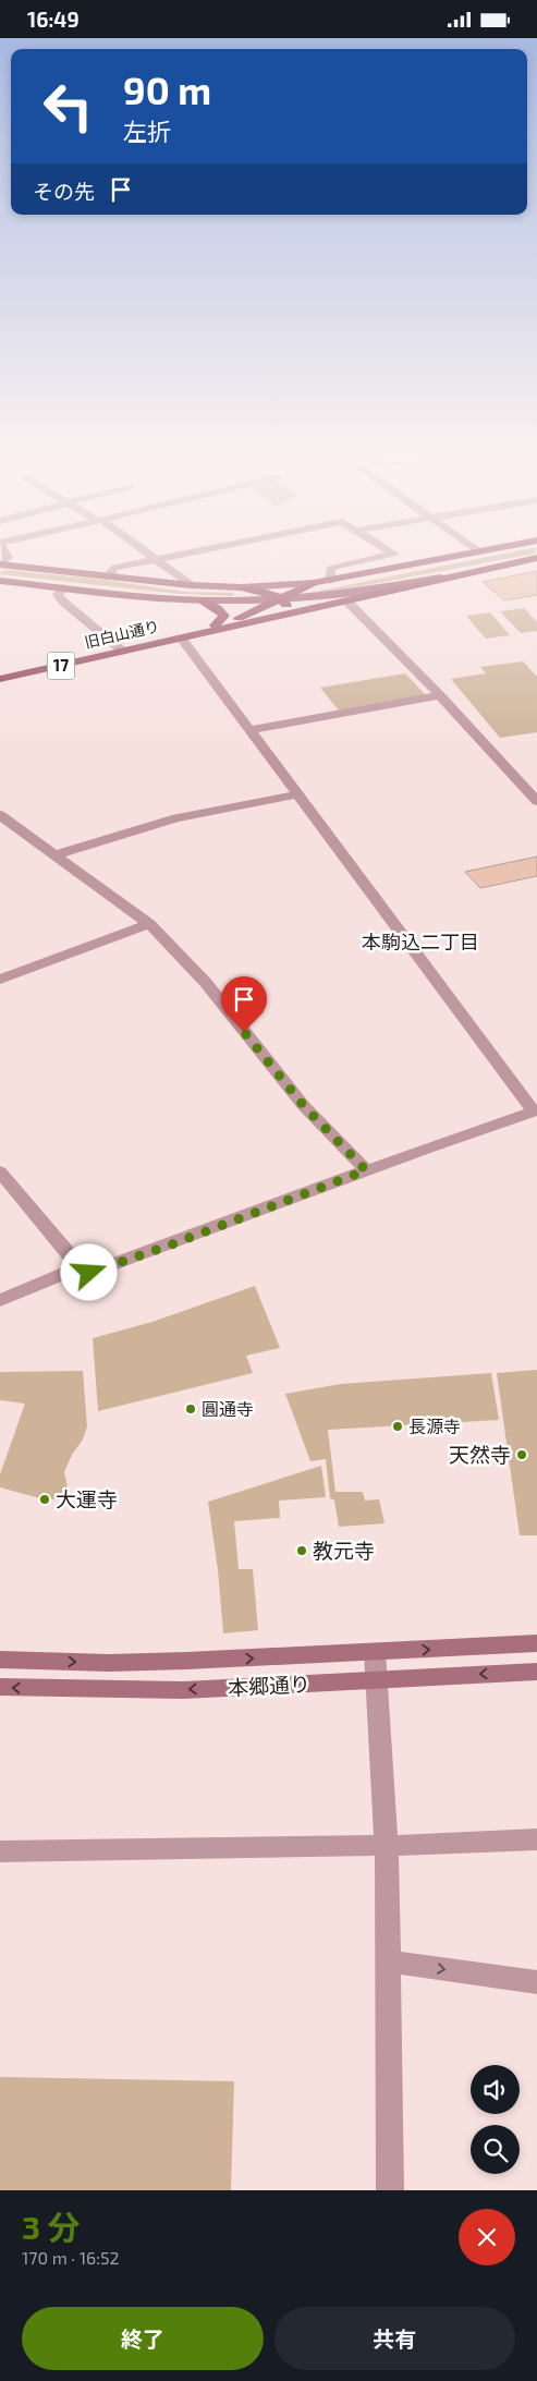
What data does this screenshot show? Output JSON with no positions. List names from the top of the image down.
{
  "streets": {
    "highway": ["旧白山通り", "17"],
    "main road": ["本郷通り"]
  },
  "crossings": [
    ["旧白山通り", "17"]
  ],
  "districts": ["本駒込二丁目"],
  "places": [
    "圓通寺",
    "長源寺",
    "天然寺",
    "大運寺",
    "教元寺"
  ],
  "page": {
    "status": "16:49",
    "turn": ["90 m", "左折"],
    "then": "その先",
    "heading": ["3 分", "170 m · 16:52"],
    "buttons": ["終了", "共有"]
  }
}
